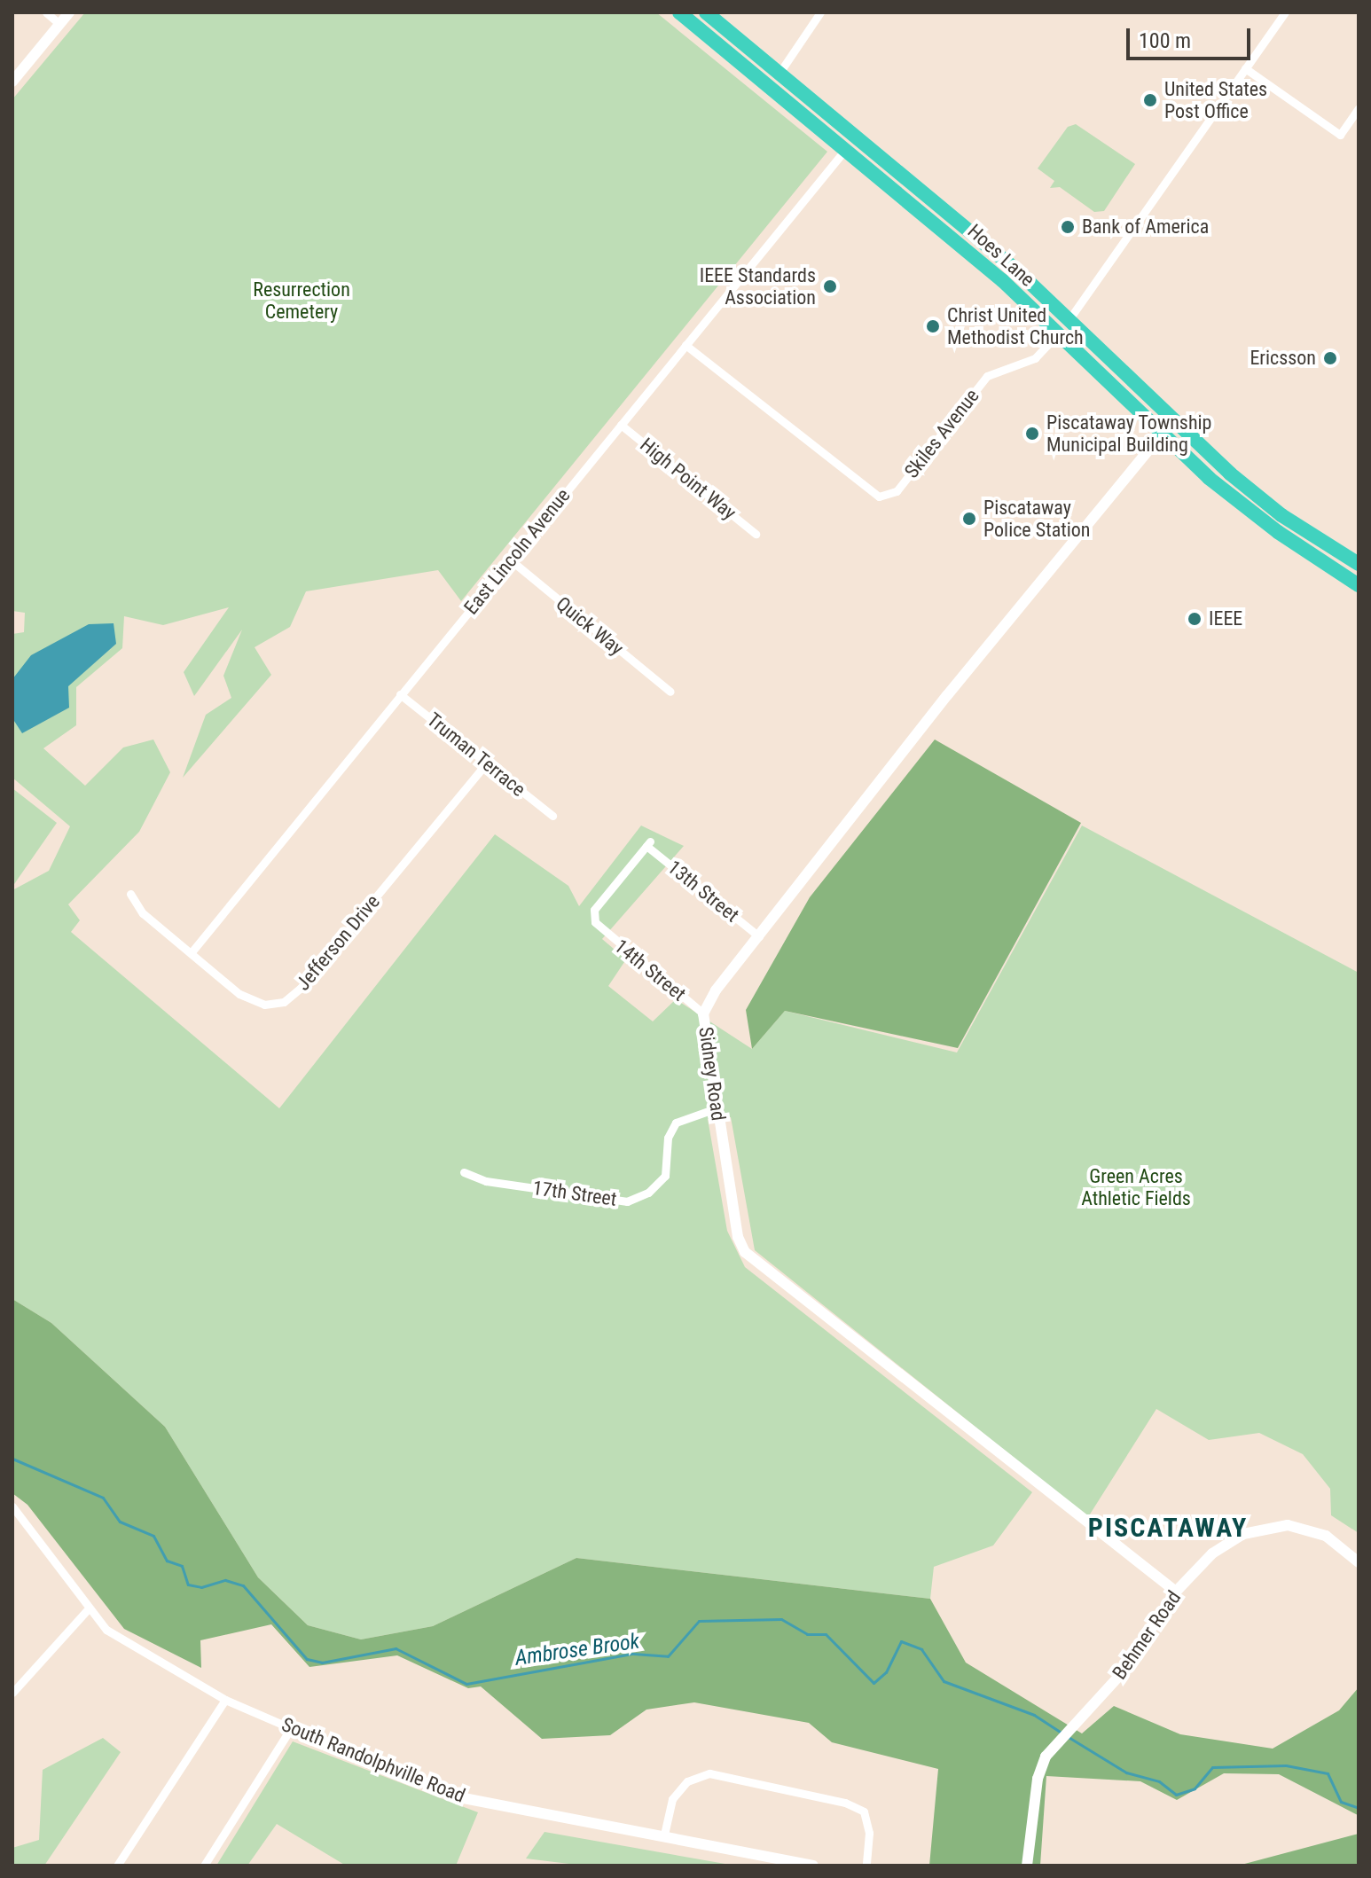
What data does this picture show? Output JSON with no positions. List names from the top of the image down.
{
  "streets": {
    "highway": ["Hoes Lane"],
    "street": [
      "Skiles Avenue",
      "High Point Way",
      "East Lincoln Avenue",
      "Quick Way",
      "Truman Terrace",
      "13th Street",
      "Jefferson Drive",
      "14th Street",
      "Sidney Road",
      "17th Street",
      "Behmer Road",
      "South Randolphville Road"
    ]
  },
  "crossings": [
    ["Hoes Lane", "Skiles Avenue"],
    ["Hoes Lane", "East Lincoln Avenue"],
    ["Hoes Lane", "Sidney Road"],
    ["Skiles Avenue", "East Lincoln Avenue"],
    ["High Point Way", "East Lincoln Avenue"],
    ["East Lincoln Avenue", "Quick Way"],
    ["East Lincoln Avenue", "Truman Terrace"],
    ["East Lincoln Avenue", "Jefferson Drive"],
    ["Truman Terrace", "Jefferson Drive"],
    ["13th Street", "14th Street"],
    ["13th Street", "Sidney Road"],
    ["14th Street", "Sidney Road"],
    ["Sidney Road", "17th Street"],
    ["Sidney Road", "Behmer Road"]
  ],
  "districts": ["PISCATAWAY"],
  "water": ["Ambrose Brook"],
  "parks": ["Resurrection Cemetery", "Green Acres Athletic Fields"],
  "places": [
    "United States Post Office",
    "Bank of America",
    "IEEE Standards Association",
    "Christ United Methodist Church",
    "Ericsson",
    "Piscataway Township Municipal Building",
    "Piscataway Police Station",
    "IEEE"
  ],
  "scale_bar": "100 m"
}
